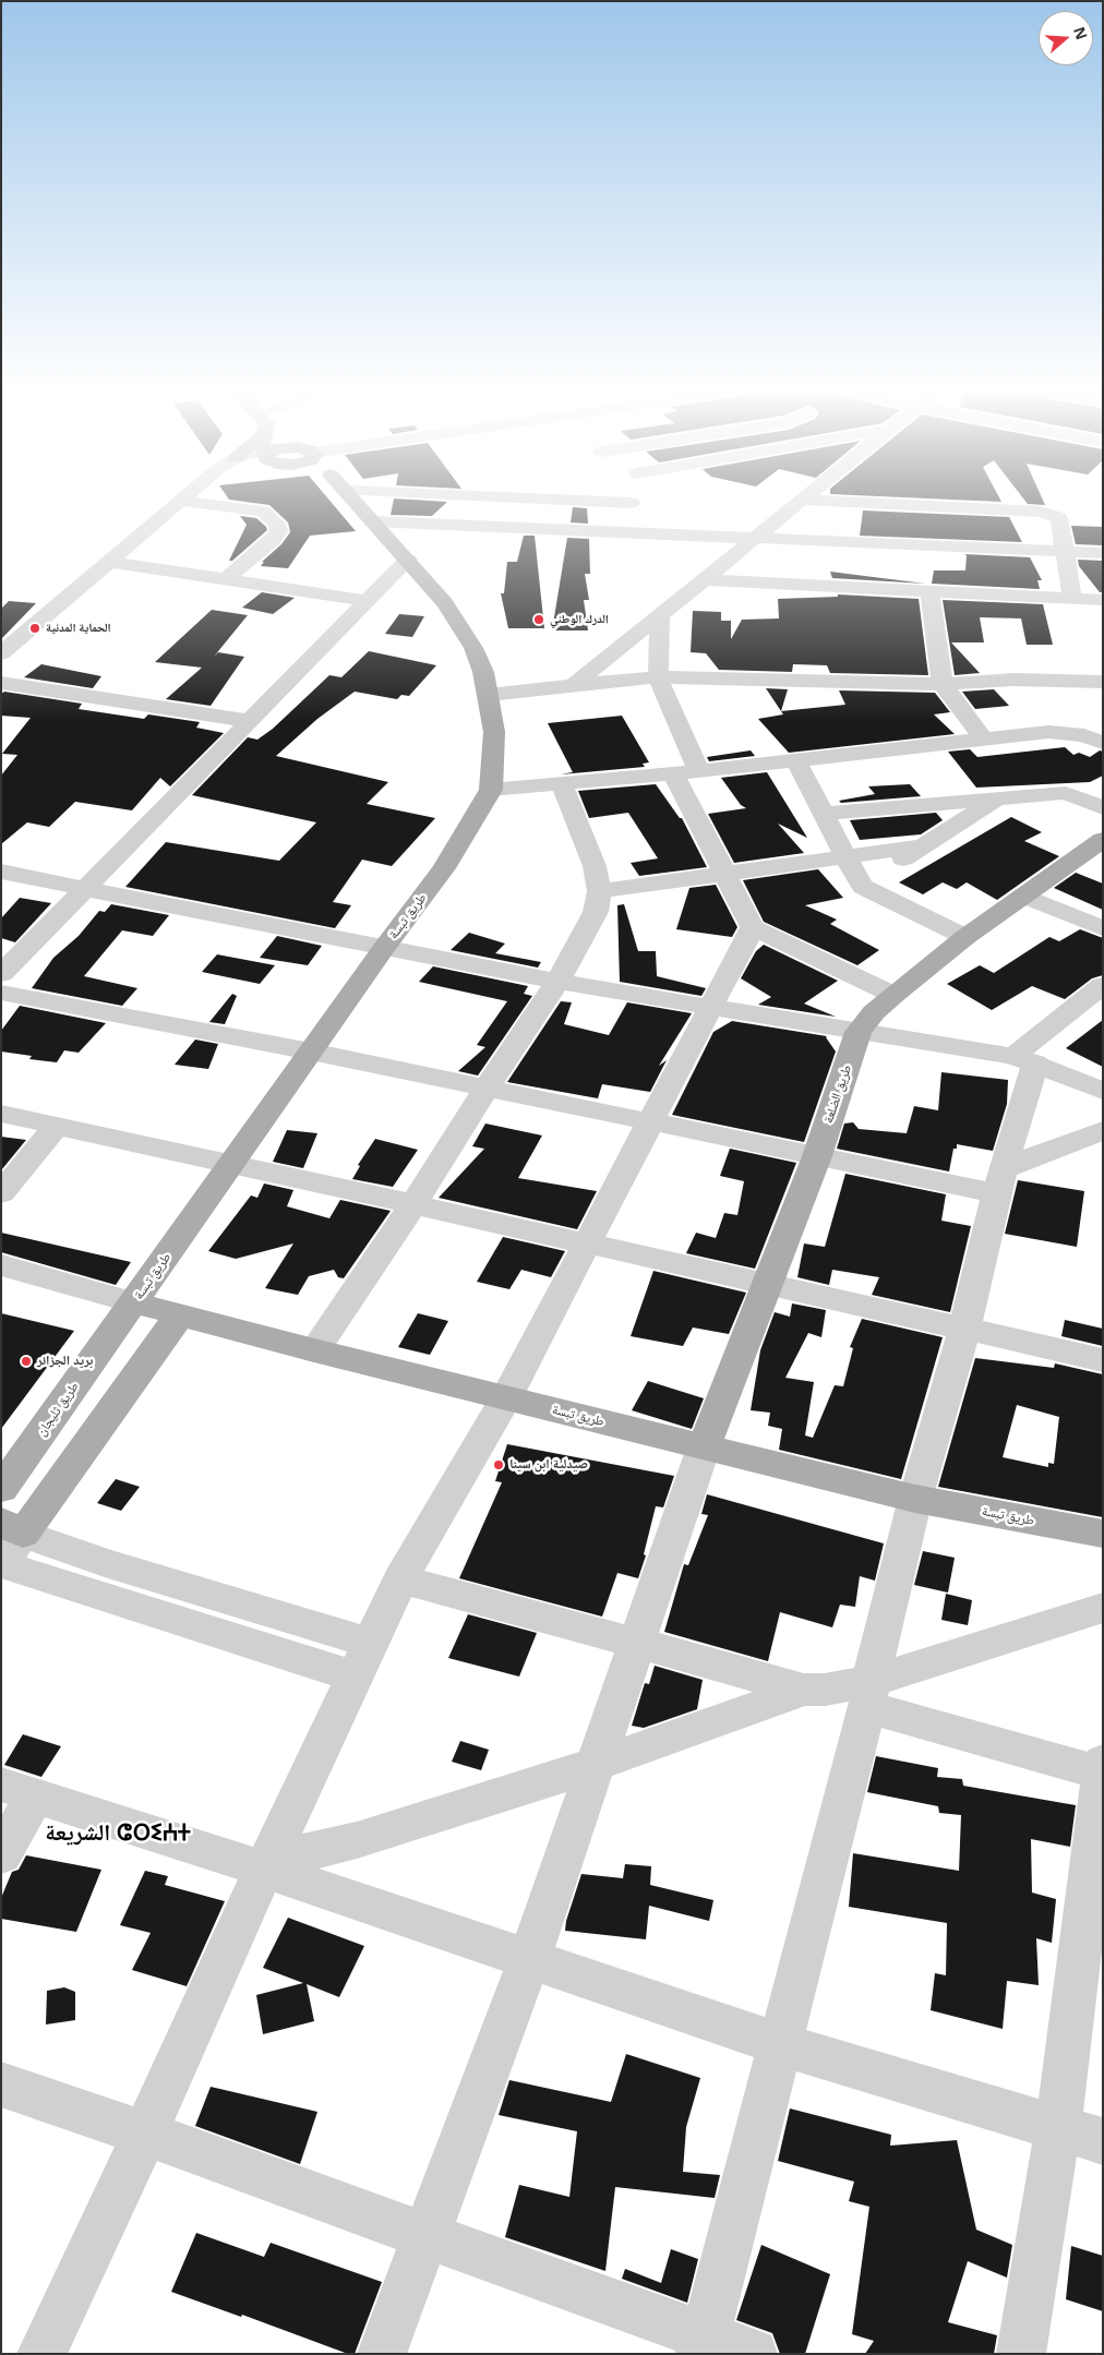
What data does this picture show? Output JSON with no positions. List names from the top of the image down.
{
  "streets": {
    "main road": ["طريق تبسة", "طريق الضلعة", "طريق ثليجان"]
  },
  "crossings": [
    ["طريق تبسة", "طريق الضلعة"],
    ["طريق تبسة", "طريق ثليجان"]
  ],
  "districts": ["الشريعة ⵛⵔⵉⵄⵜ"],
  "places": [
    "الدرك الوطني",
    "الحماية المدنية",
    "بريد الجزائر",
    "صيدلية ابن سينا"
  ],
  "north": "right"
}
